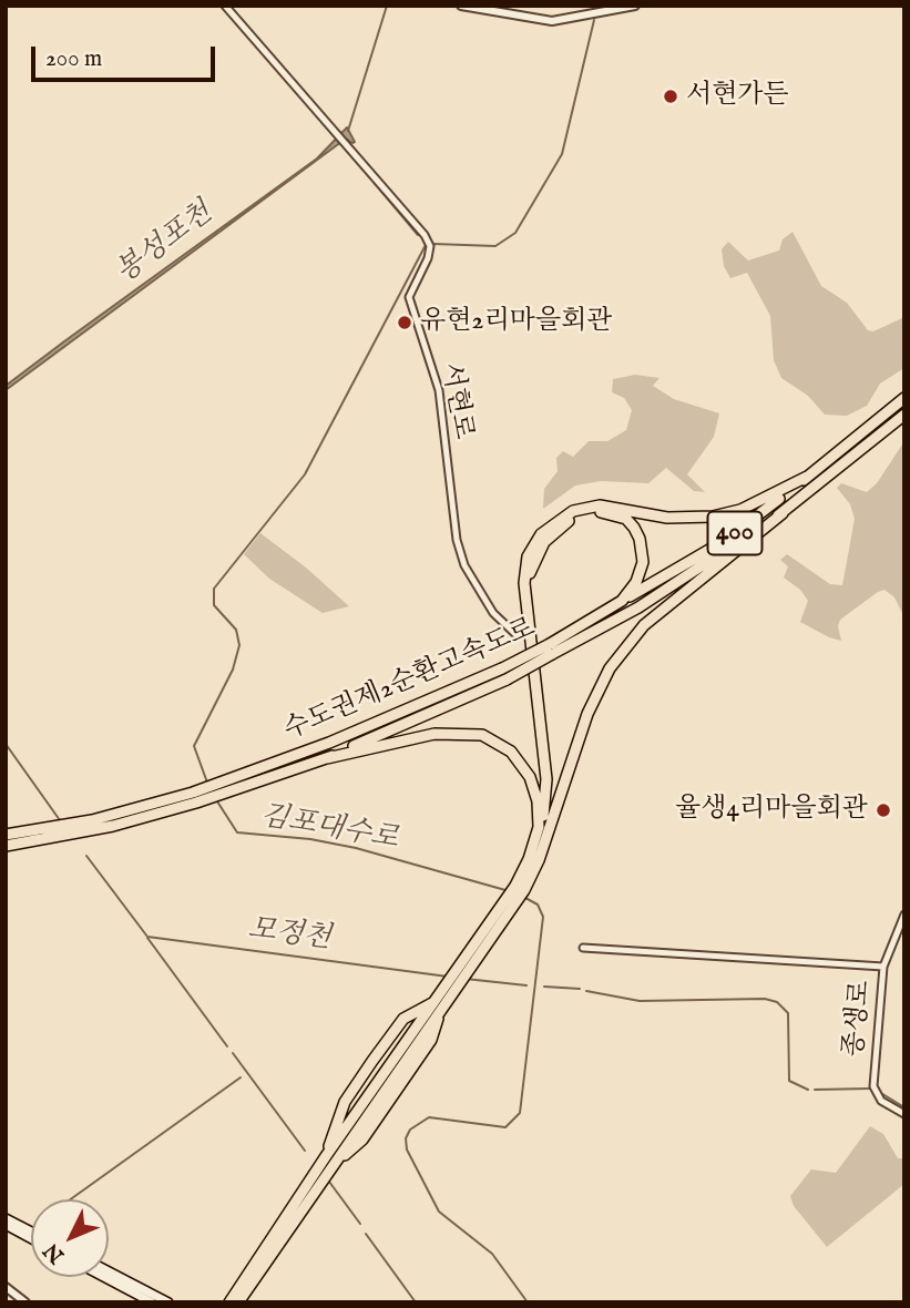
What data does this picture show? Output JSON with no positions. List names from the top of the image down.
{
  "streets": {
    "highway": ["400", "수도권제2순환고속도로"],
    "street": ["서현로", "종생로"]
  },
  "water": ["봉성포천", "김포대수로", "모정천"],
  "places": ["서현가든", "유현2리마을회관", "율생4리마을회관"],
  "scale_bar": "200 m",
  "north": "bottom left"
}
